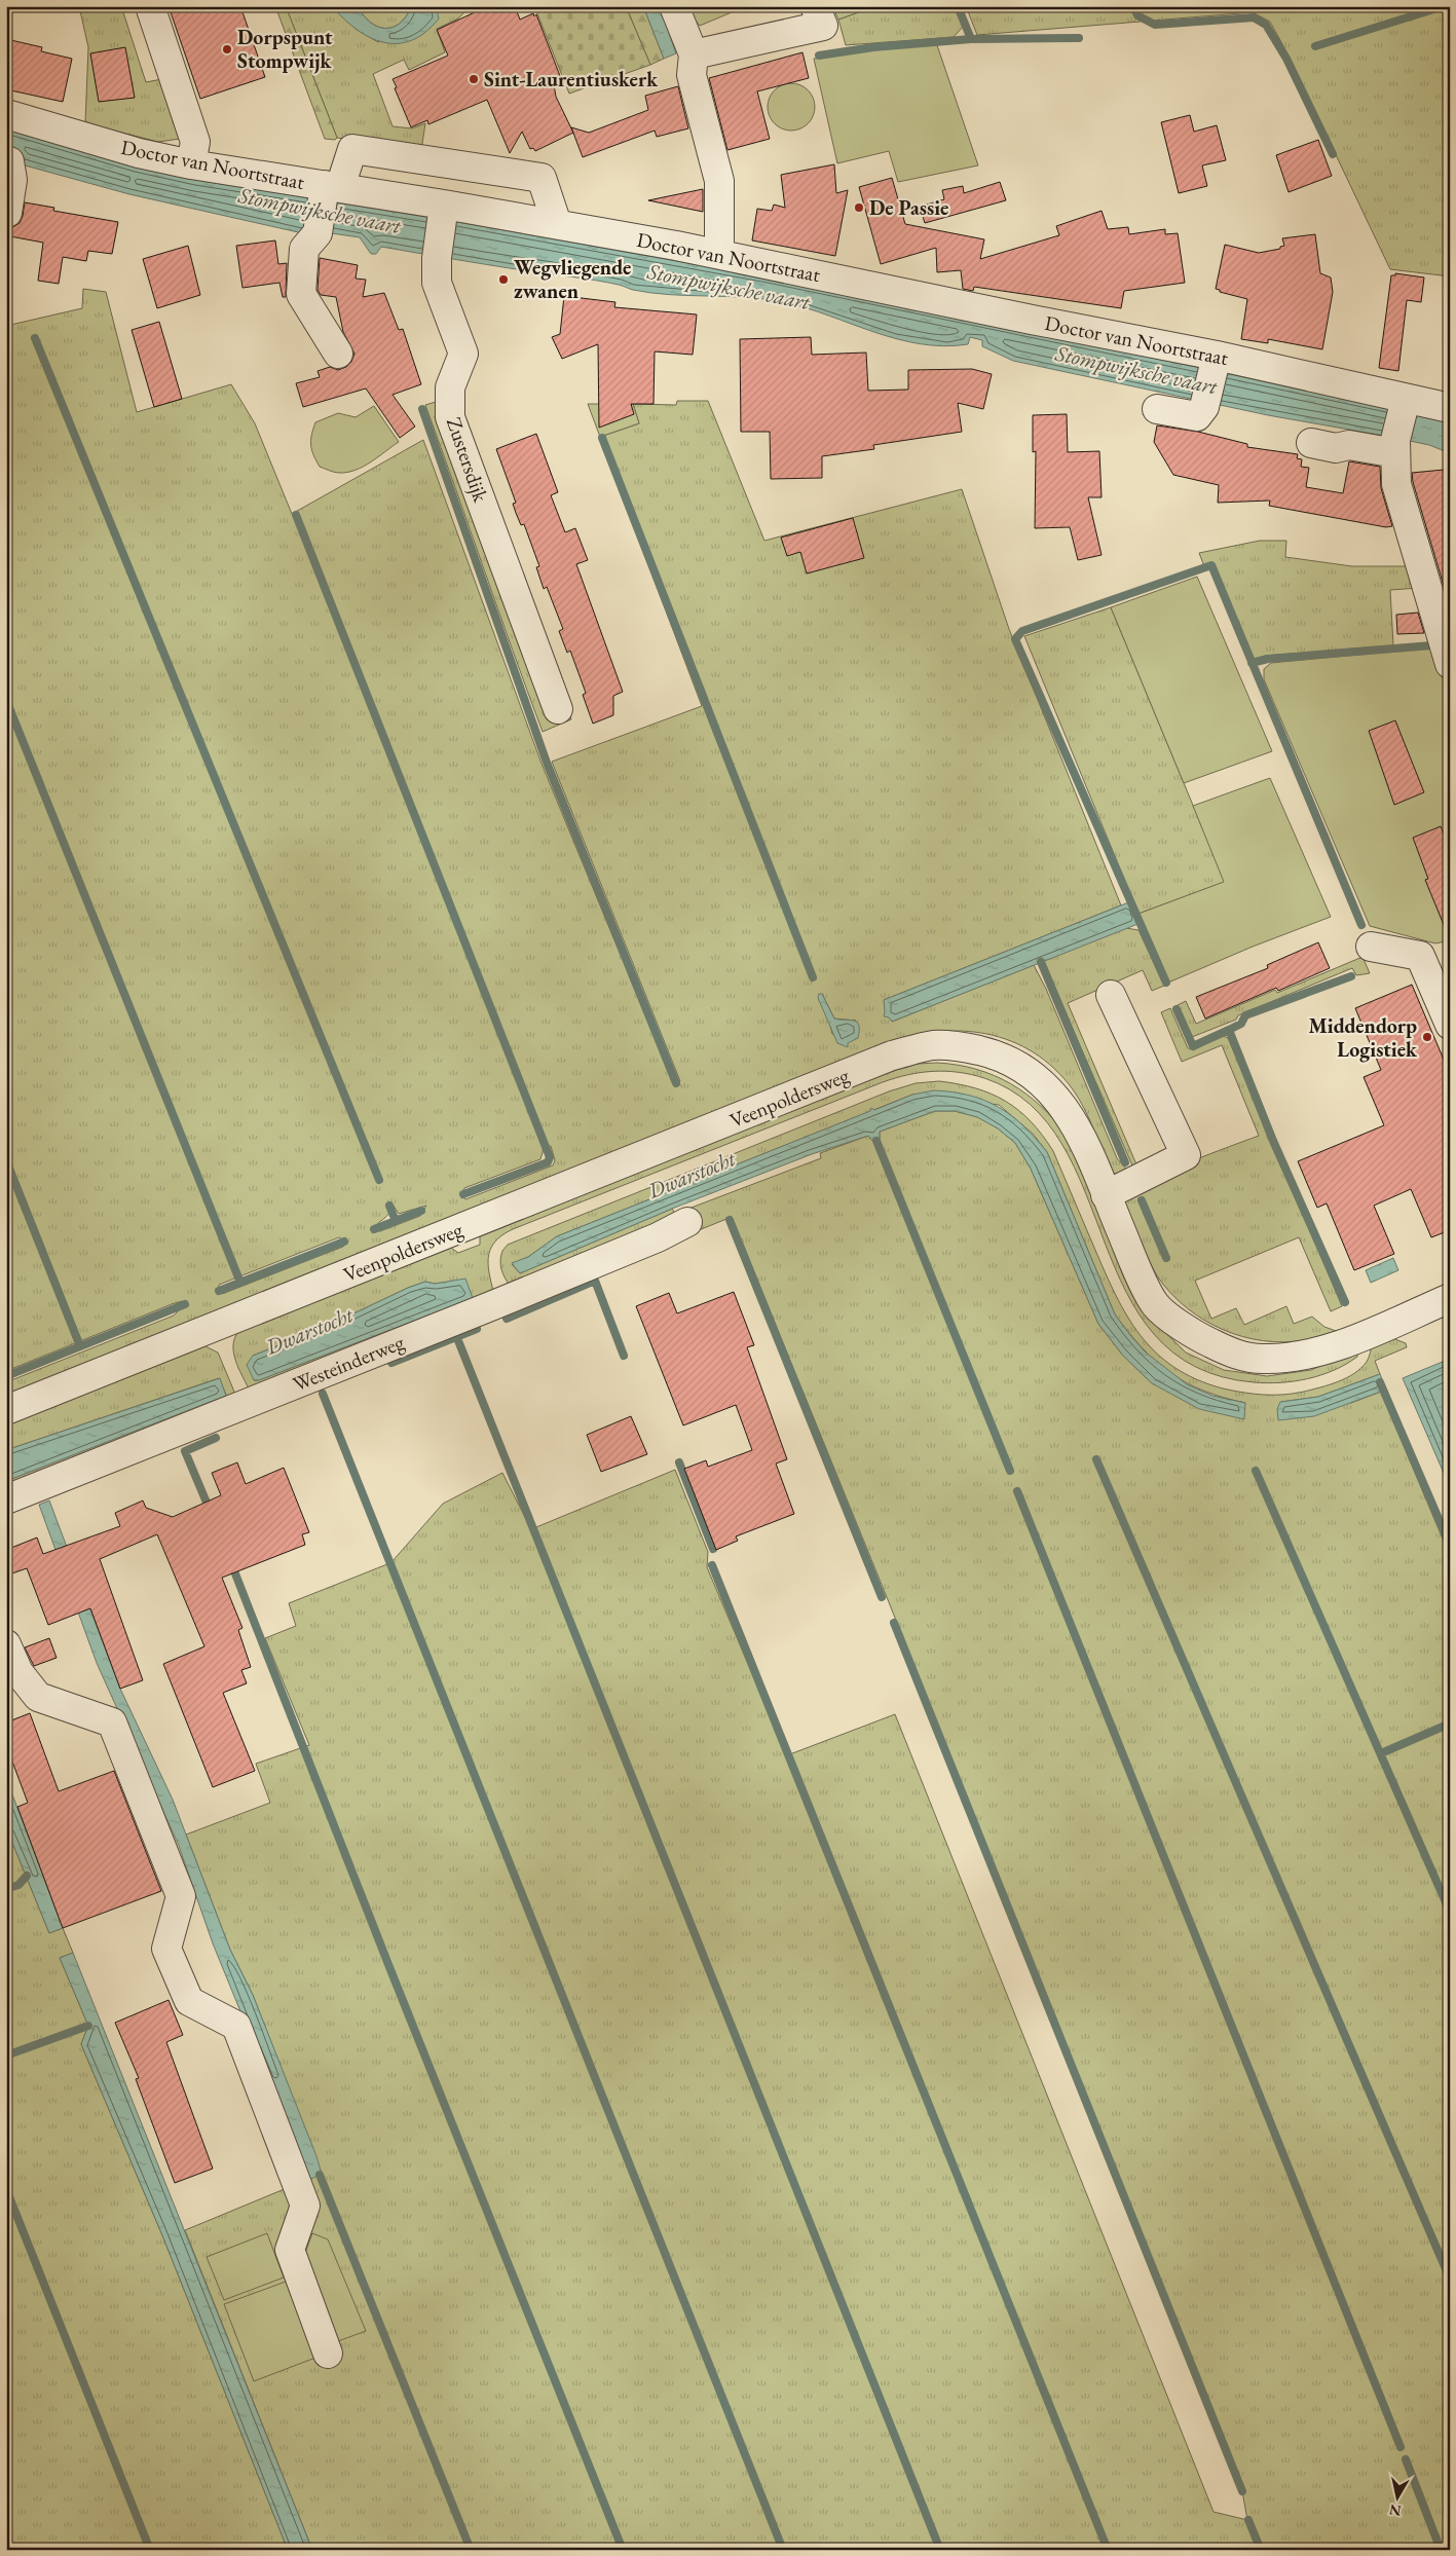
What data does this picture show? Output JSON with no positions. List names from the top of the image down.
{
  "streets": {
    "street": [
      "Doctor van Noortstraat",
      "Zustersdijk",
      "Veenpoldersweg",
      "Westeinderweg"
    ]
  },
  "crossings": [
    ["Doctor van Noortstraat", "Zustersdijk"]
  ],
  "water": ["Stompwijksche vaart", "Dwarstocht"],
  "places": [
    "Dorpspunt Stompwijk",
    "Sint-Laurentiuskerk",
    "De Passie",
    "Wegvliegende zwanen",
    "Middendorp Logistiek"
  ],
  "north": "bottom"
}
